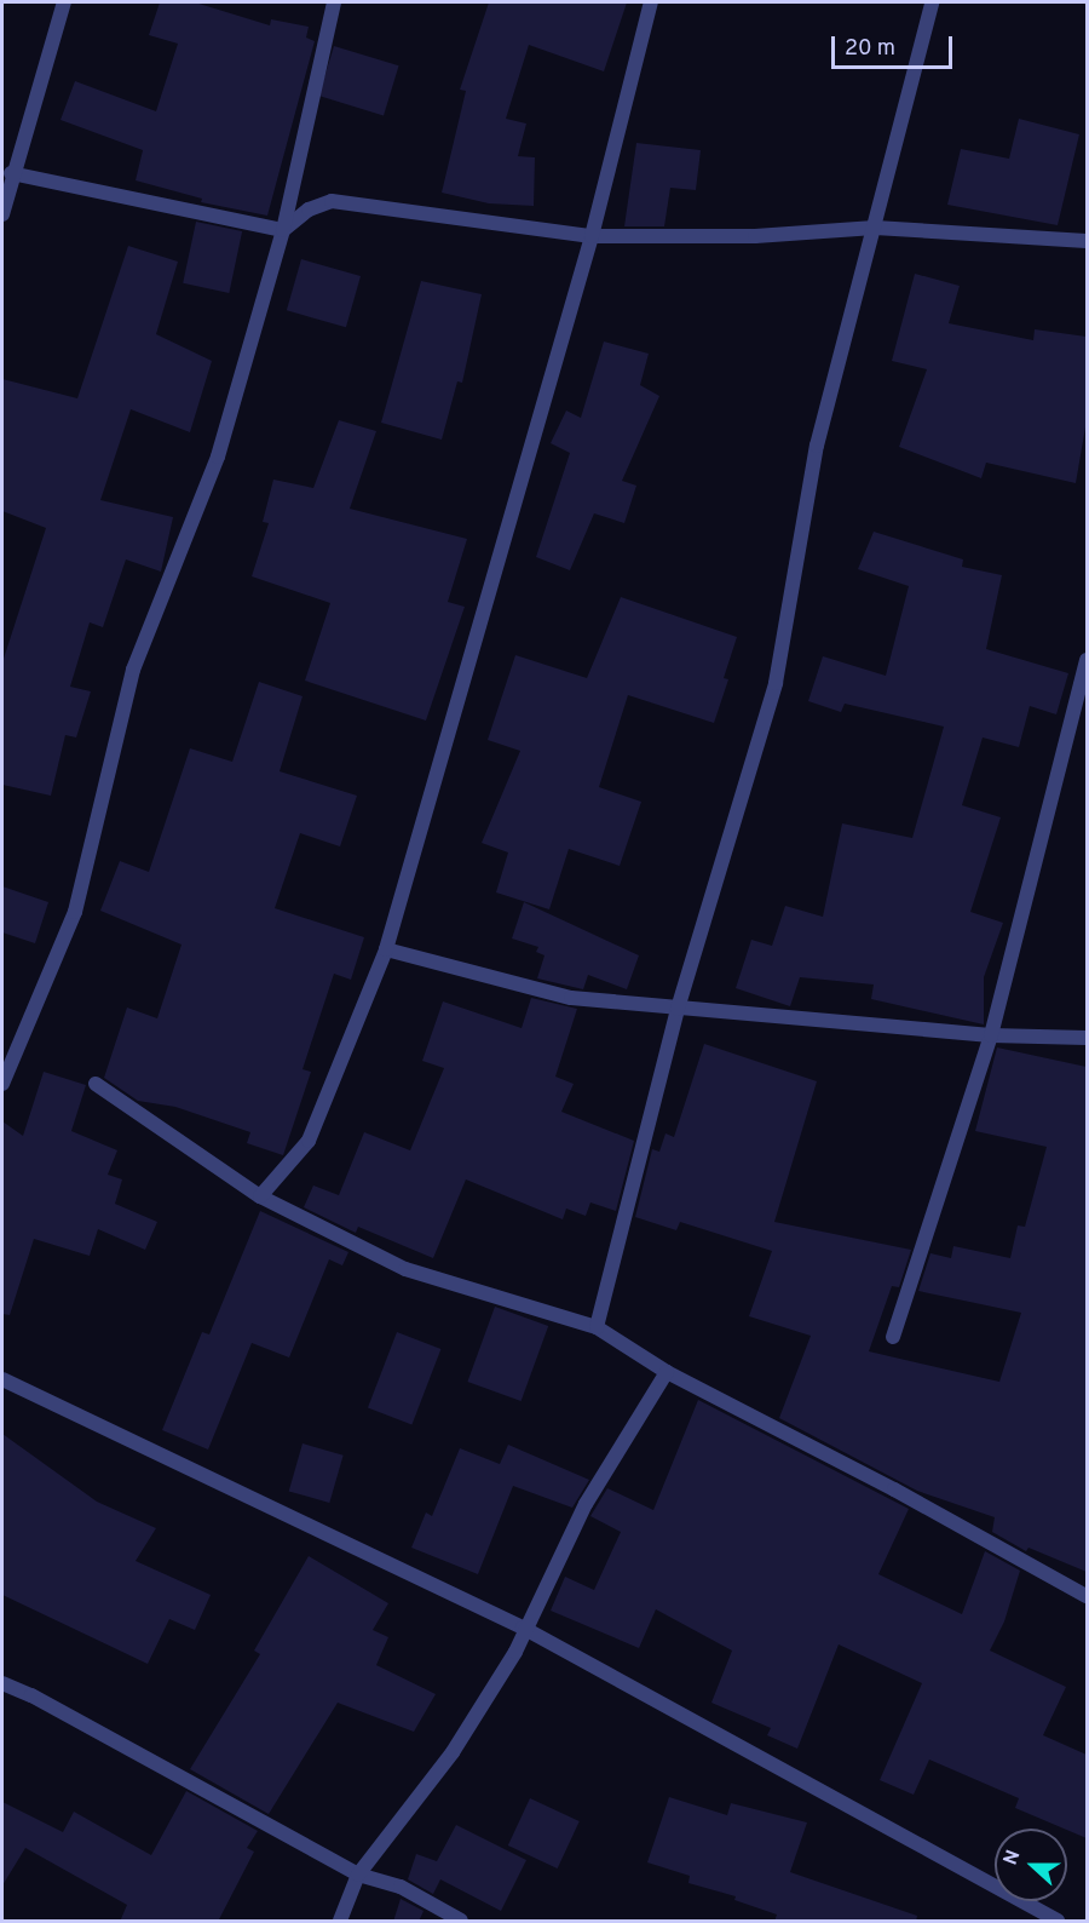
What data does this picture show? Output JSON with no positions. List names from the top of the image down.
{
  "scale_bar": "20 m",
  "north": "left"
}
